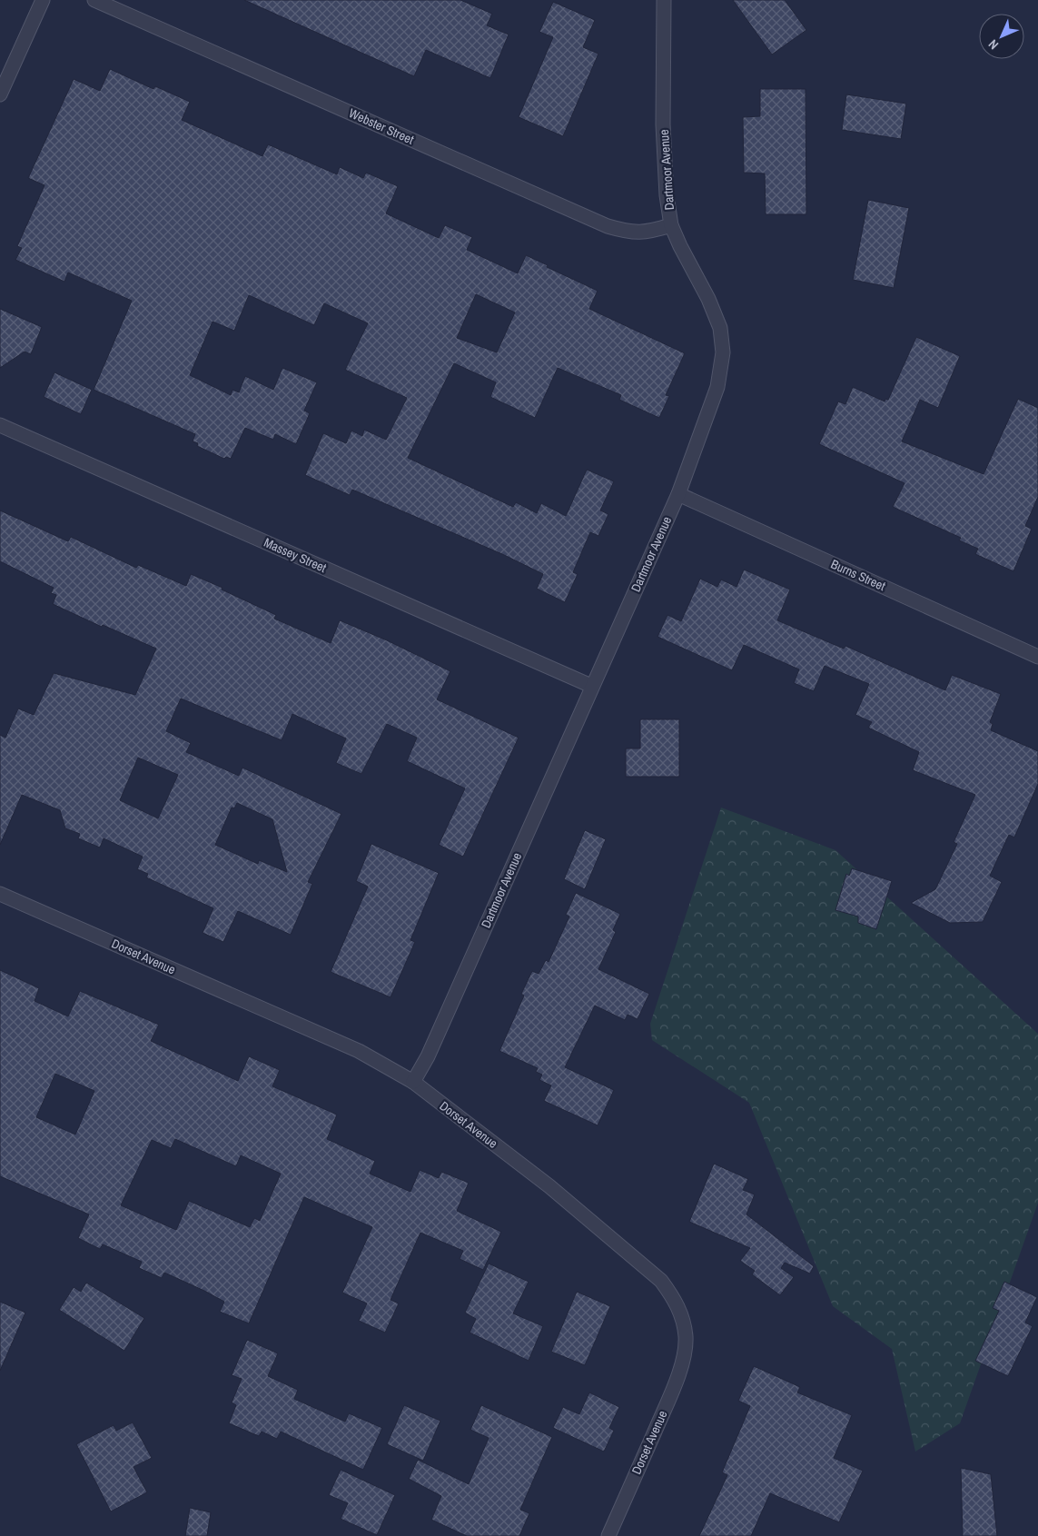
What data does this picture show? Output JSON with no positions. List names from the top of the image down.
{
  "streets": {
    "street": [
      "Webster Street",
      "Dartmoor Avenue",
      "Massey Street",
      "Burns Street",
      "Dorset Avenue"
    ]
  },
  "crossings": [
    ["Webster Street", "Dartmoor Avenue"],
    ["Dartmoor Avenue", "Massey Street"],
    ["Dartmoor Avenue", "Burns Street"],
    ["Dartmoor Avenue", "Dorset Avenue"]
  ],
  "north": "bottom left"
}
